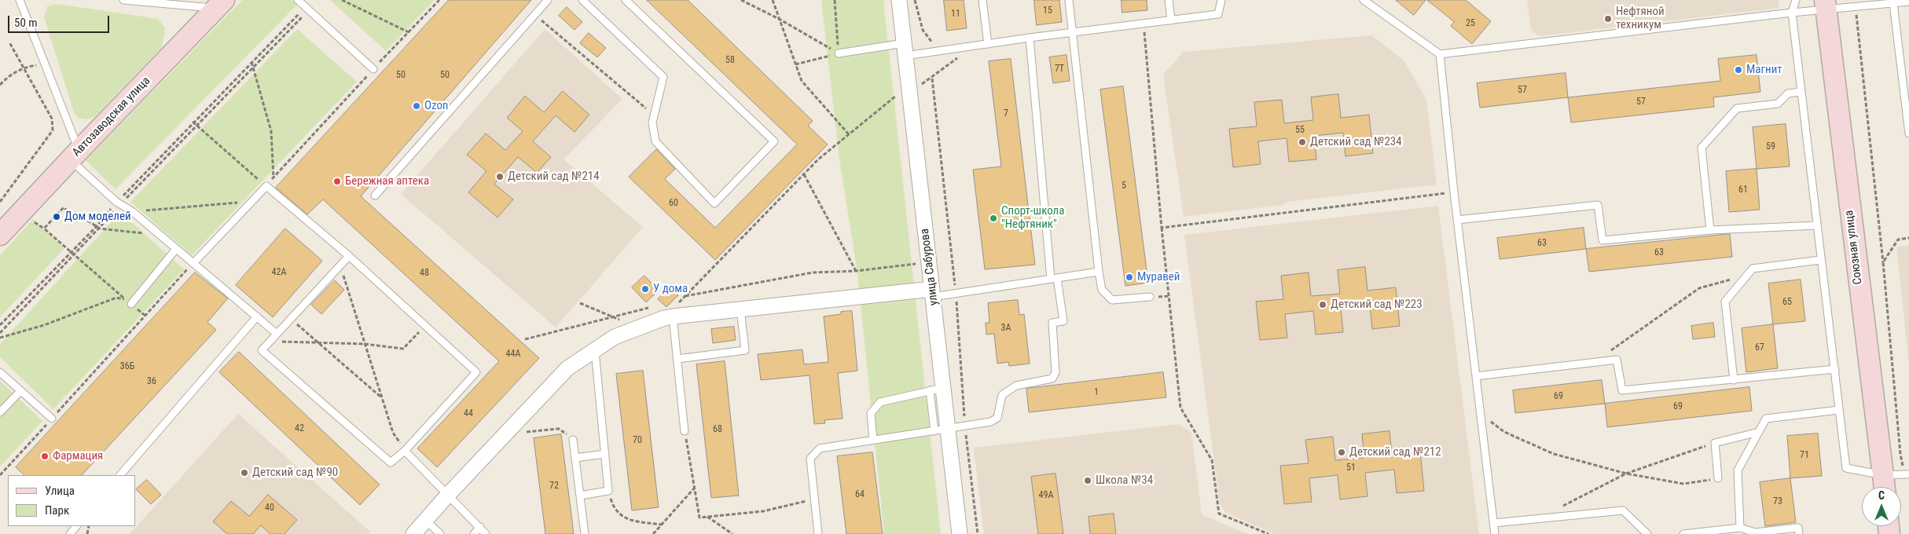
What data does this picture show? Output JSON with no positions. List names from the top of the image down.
{
  "streets": {
    "main road": ["Автозаводская улица", "Союзная улица"],
    "street": ["улица Сабурова"]
  },
  "places": [
    "Нефтяной техникум",
    "Магнит",
    "Ozon",
    "Детский сад №234",
    "Детский сад №214",
    "Бережная аптека",
    "Дом моделей",
    "Спорт-школа \"Нефтяник\"",
    "Муравей",
    "У дома",
    "Детский сад №223",
    "Детский сад №212",
    "Фармация",
    "Детский сад №90",
    "Школа №34"
  ],
  "house_numbers": [
    "15",
    "11",
    "25",
    "58",
    "7Т",
    "50",
    "50",
    "57",
    "57",
    "7",
    "55",
    "59",
    "5",
    "61",
    "60",
    "63",
    "63",
    "42А",
    "48",
    "65",
    "3А",
    "67",
    "44А",
    "36Б",
    "36",
    "1",
    "69",
    "69",
    "44",
    "42",
    "68",
    "70",
    "71",
    "51",
    "72",
    "64",
    "49А",
    "73",
    "40"
  ],
  "legend": ["Улица", "Парк"],
  "scale_bar": "50 m",
  "north": "top"
}
